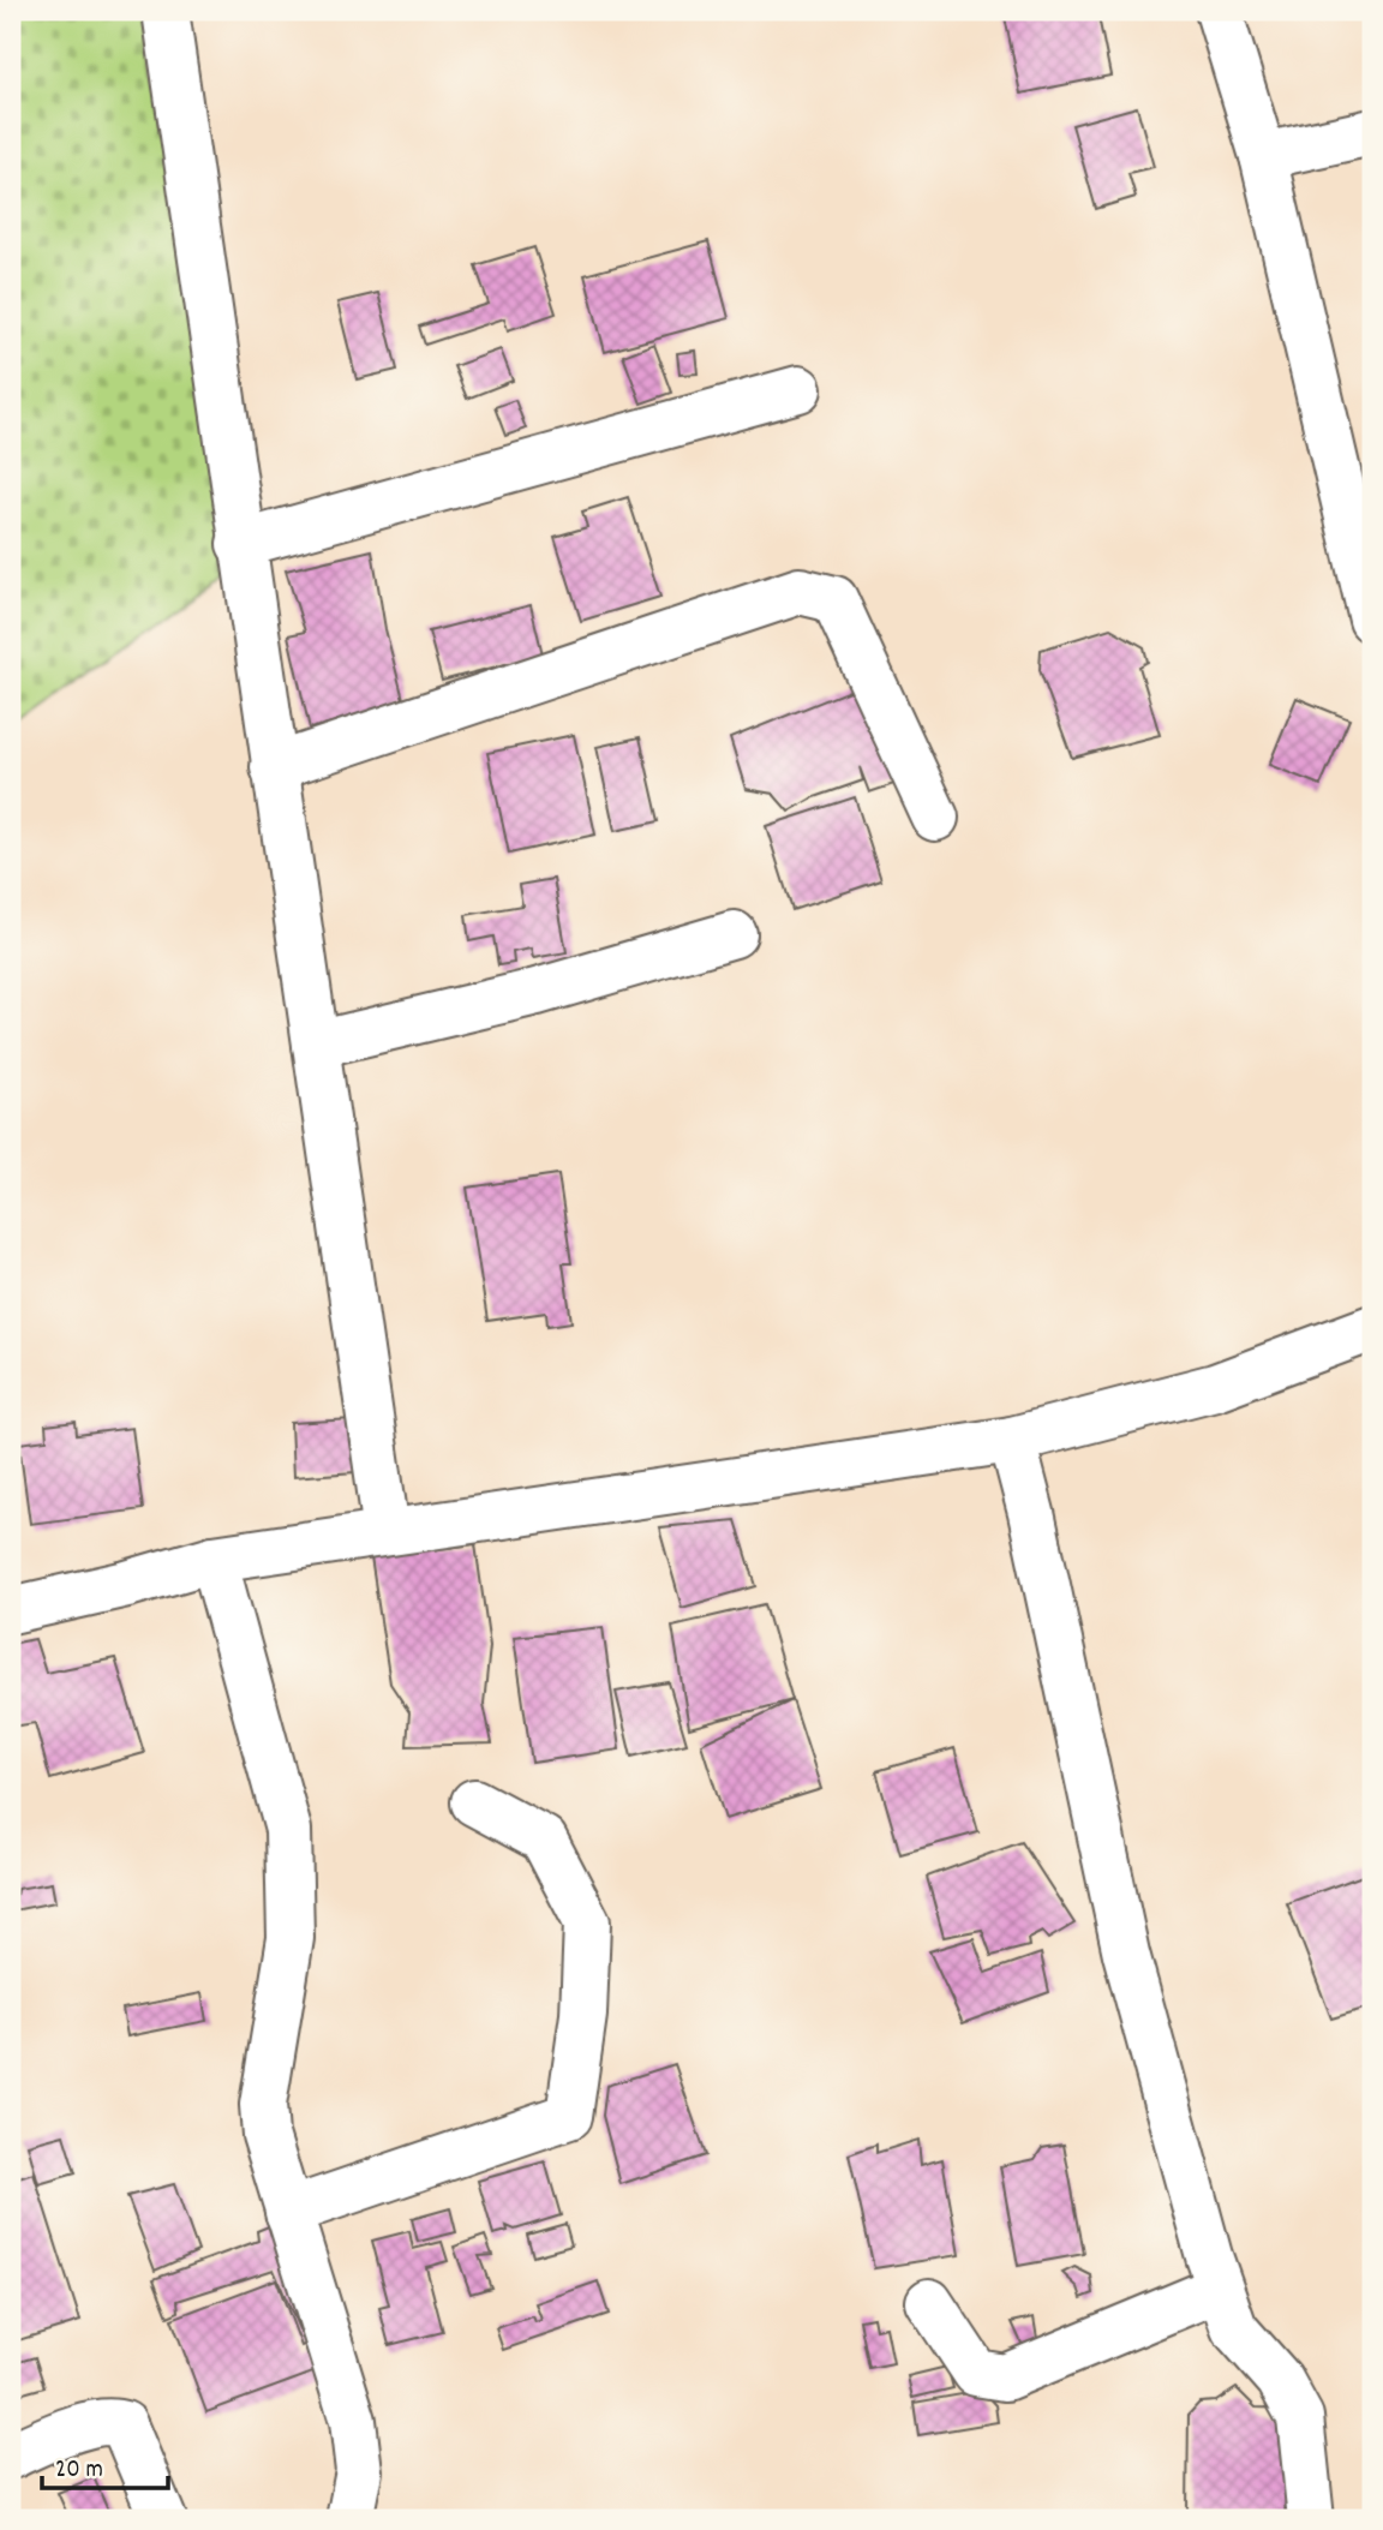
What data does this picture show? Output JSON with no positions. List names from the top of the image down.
{
  "scale_bar": "20 m"
}
